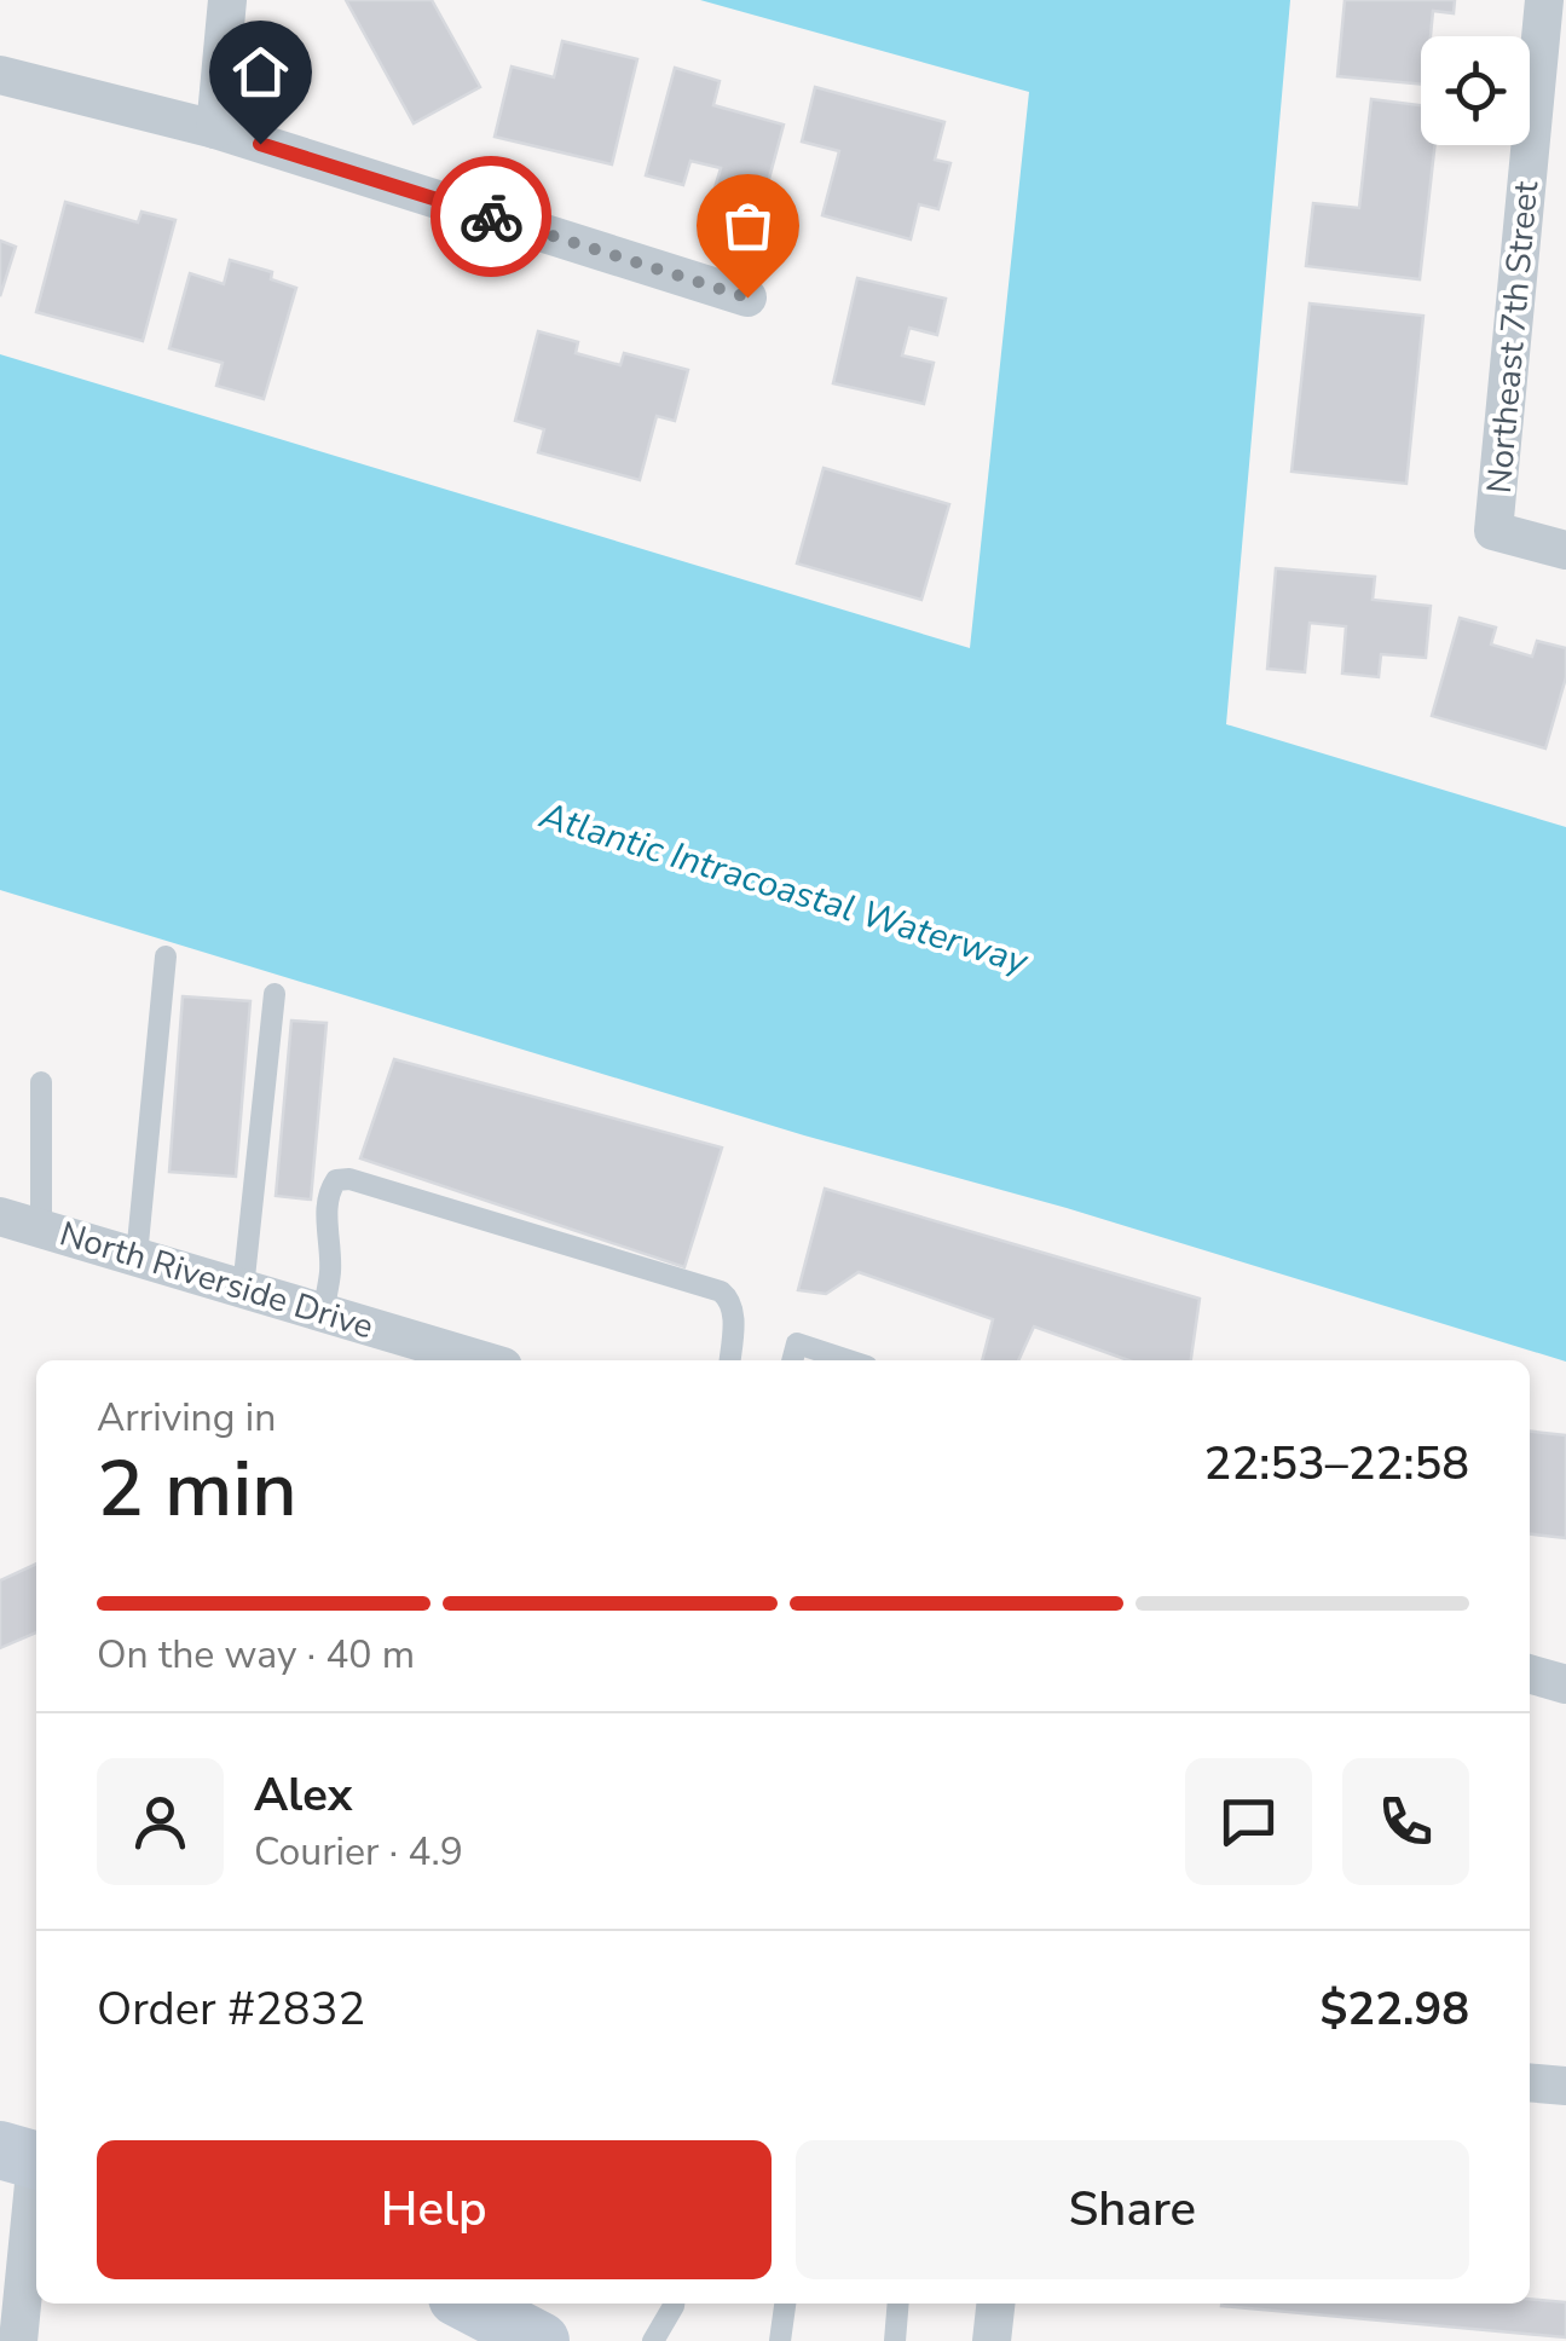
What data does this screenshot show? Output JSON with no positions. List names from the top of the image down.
{
  "streets": {
    "street": ["Northeast 7th Street", "North Riverside Drive"]
  },
  "water": ["Atlantic Intracoastal Waterway"],
  "page": {
    "heading": ["2 min", "Arriving in", "22:53–22:58"],
    "panel": [
      "Alex",
      "Courier · 4.9",
      "Order #2832",
      "$22.98"
    ],
    "bar": "On the way · 40 m",
    "buttons": ["Help", "Share"]
  }
}
